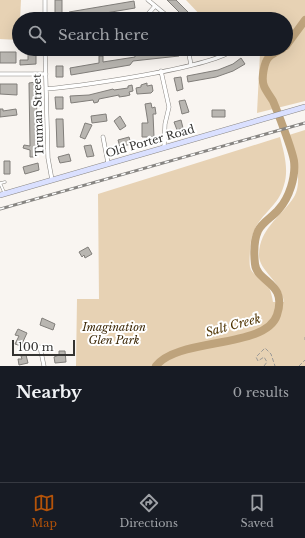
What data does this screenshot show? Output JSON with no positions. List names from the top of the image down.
{
  "streets": {
    "street": ["Truman Street", "Old Porter Road"]
  },
  "crossings": [
    ["Truman Street", "Old Porter Road"]
  ],
  "water": ["Salt Creek"],
  "parks": ["Imagination Glen Park"],
  "scale_bar": "100 m",
  "page": {
    "search": "Search here",
    "scale": "100 m",
    "heading": ["Nearby", "0 results"],
    "nav": ["Map", "Directions", "Saved"]
  }
}
